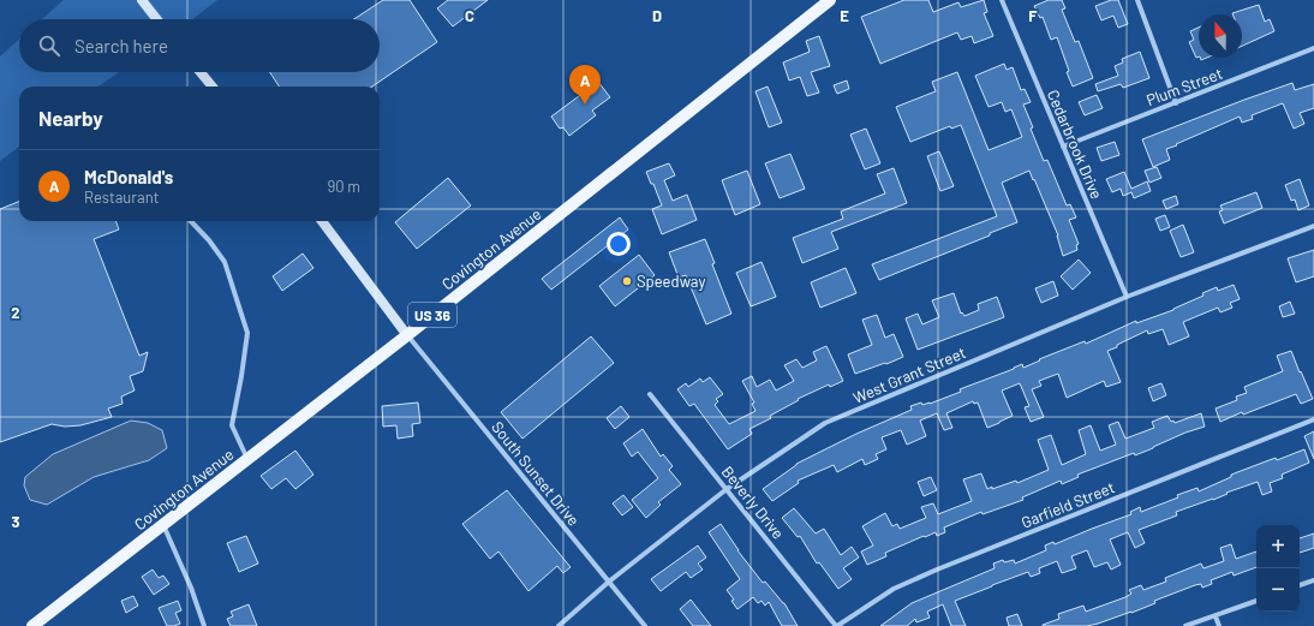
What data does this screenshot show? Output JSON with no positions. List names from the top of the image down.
{
  "streets": {
    "main road": ["Covington Avenue", "US 36"],
    "street": [
      "Plum Street",
      "Cedarbrook Drive",
      "West Grant Street",
      "South Sunset Drive",
      "Beverly Drive",
      "Garfield Street"
    ]
  },
  "crossings": [
    ["Plum Street", "Cedarbrook Drive"],
    ["Cedarbrook Drive", "West Grant Street"],
    ["Covington Avenue", "South Sunset Drive"],
    ["West Grant Street", "South Sunset Drive"],
    ["West Grant Street", "Beverly Drive"],
    ["Beverly Drive", "Garfield Street"]
  ],
  "places": ["Speedway"],
  "north": "top",
  "page": {
    "search": "Search here",
    "pins": "A",
    "heading": "Nearby",
    "list": [
      {
        "mark": "A",
        "name": "McDonald's",
        "note": "Restaurant",
        "value": "90 m"
      }
    ],
    "map_buttons": ["+", "−"]
  },
  "grid": {
    "columns": [
      "C",
      "D",
      "E",
      "F"
    ],
    "rows": ["2", "3"]
  }
}
